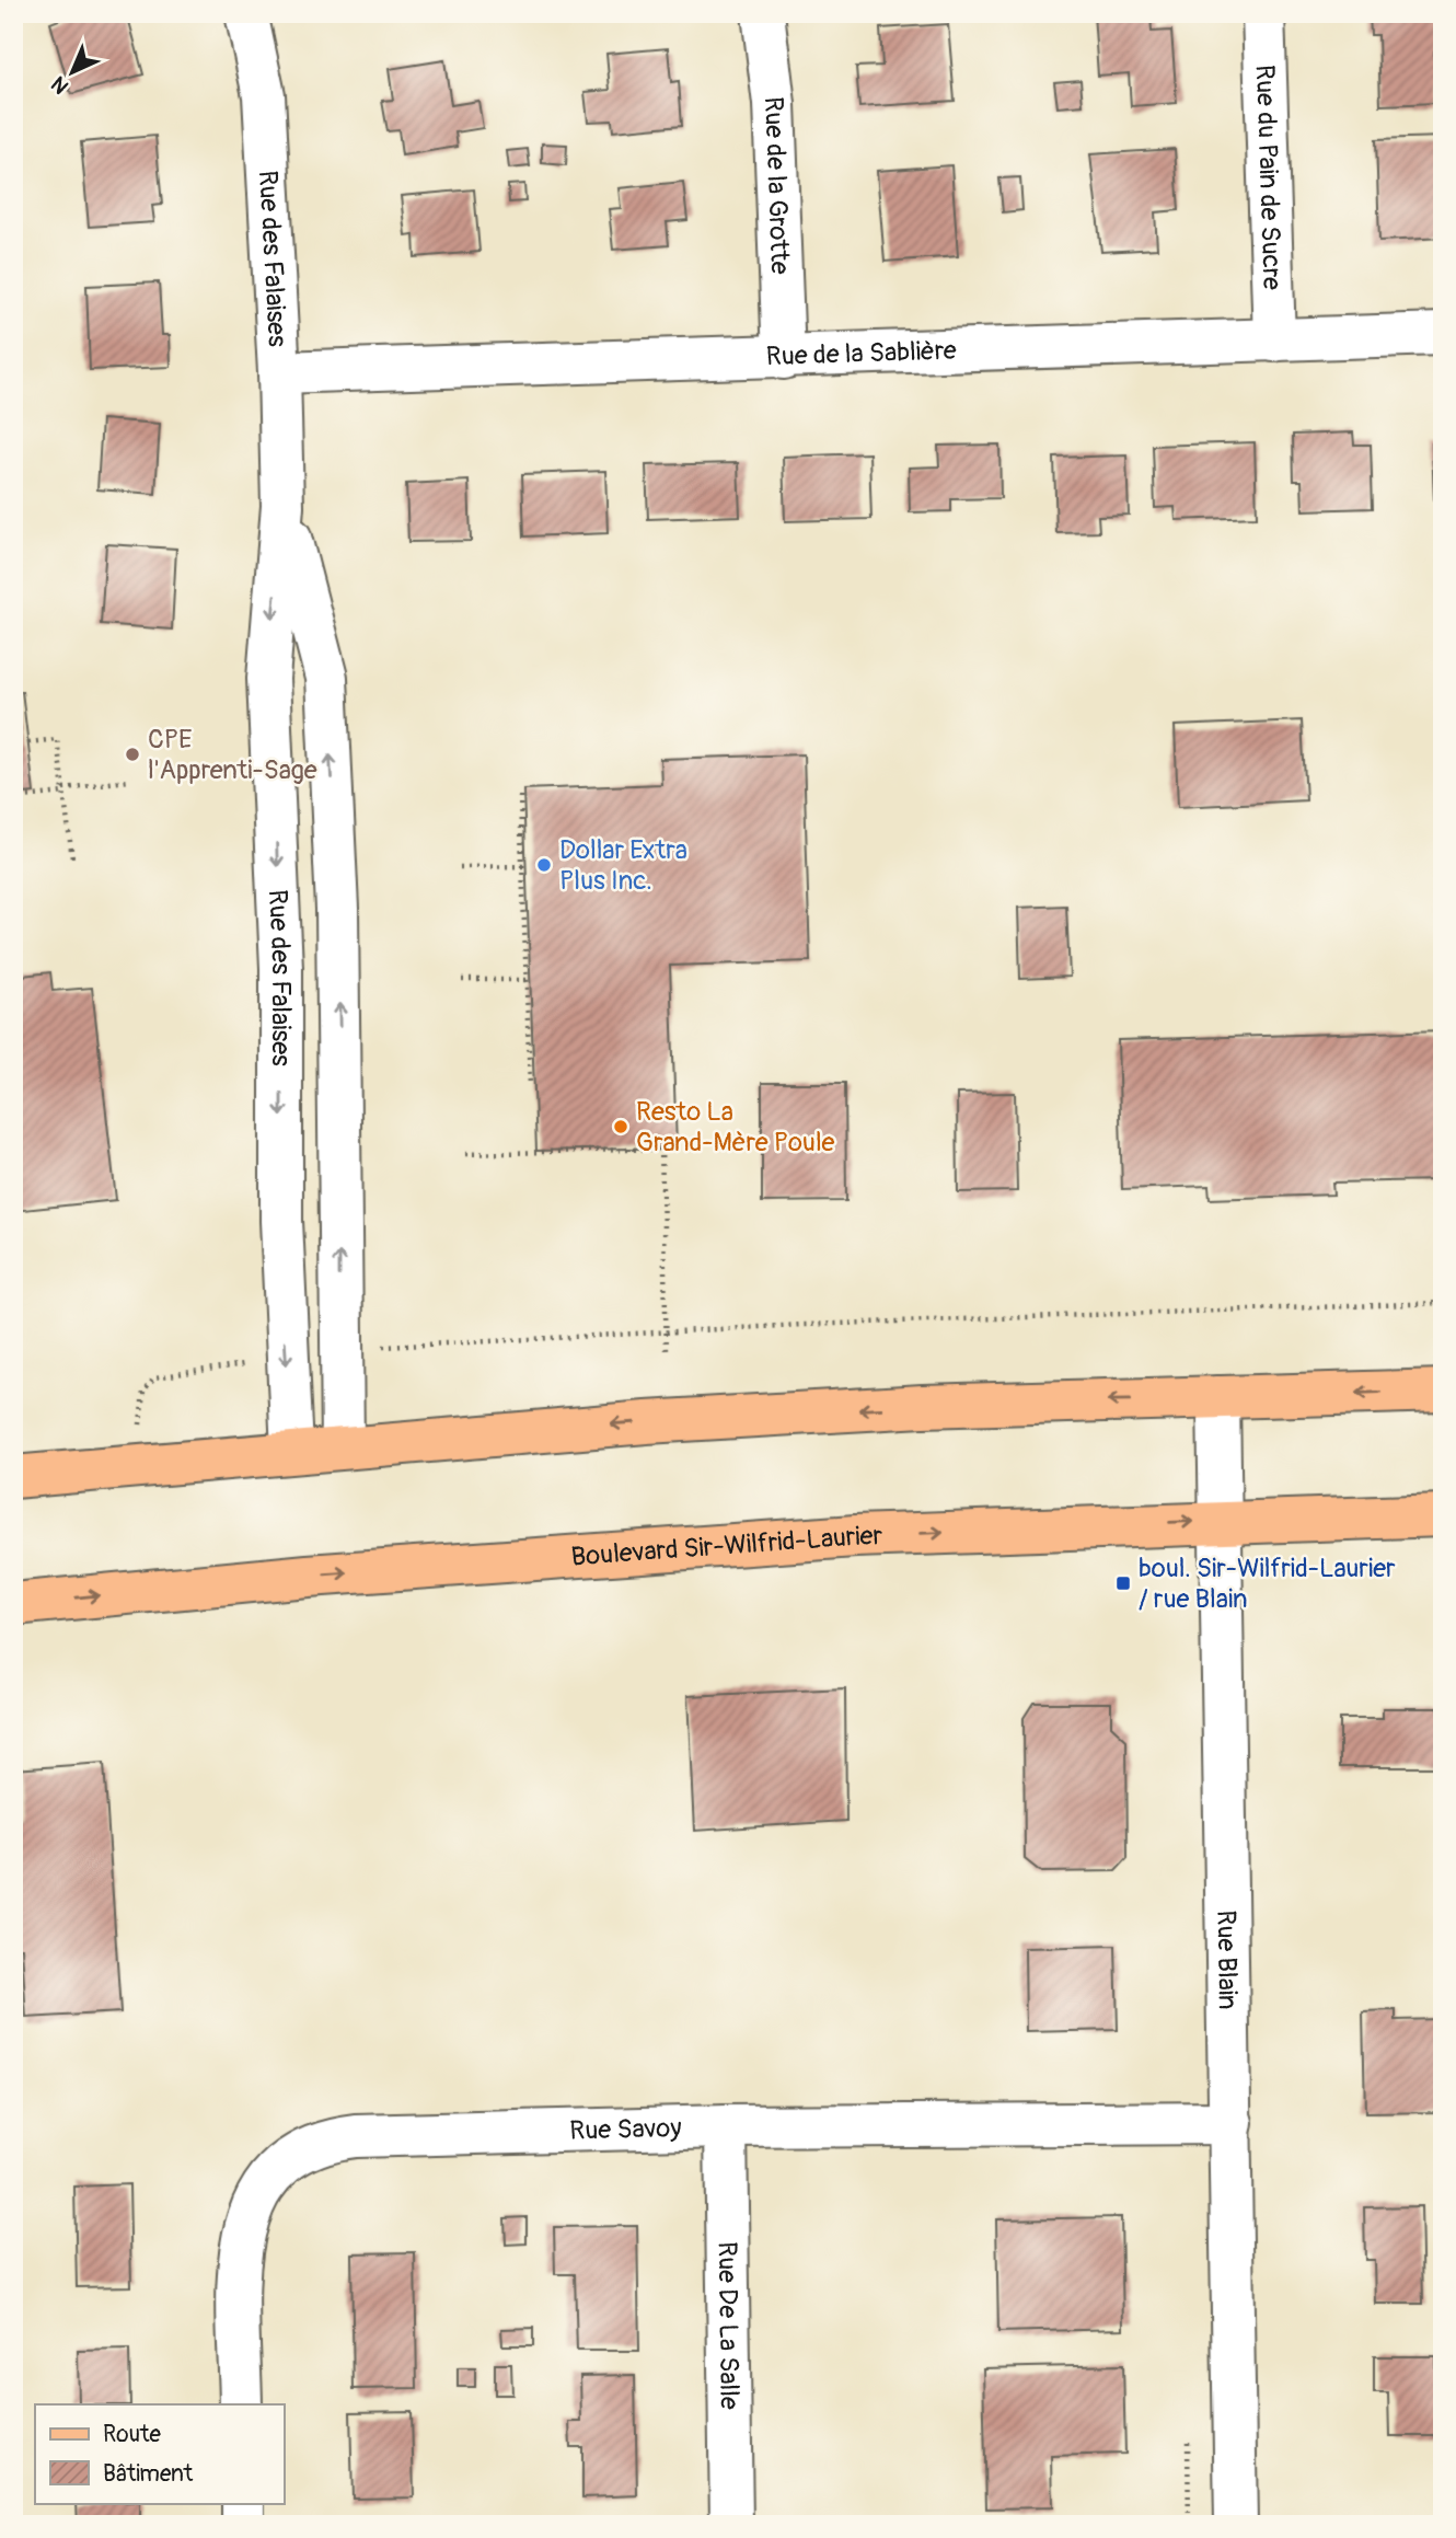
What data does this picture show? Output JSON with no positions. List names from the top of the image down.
{
  "streets": {
    "main road": ["Boulevard Sir-Wilfrid-Laurier"],
    "street": [
      "Rue du Pain de Sucre",
      "Rue de la Grotte",
      "Rue des Falaises",
      "Rue de la Sablière",
      "Rue Blain",
      "Rue Savoy",
      "Rue De La Salle"
    ]
  },
  "crossings": [
    ["Rue du Pain de Sucre", "Rue de la Sablière"],
    ["Rue de la Grotte", "Rue de la Sablière"],
    ["Rue des Falaises", "Rue de la Sablière"],
    ["Boulevard Sir-Wilfrid-Laurier", "Rue Blain"],
    ["Rue Blain", "Rue Savoy"],
    ["Rue Savoy", "Rue De La Salle"]
  ],
  "places": {
    "other": ["CPE l'Apprenti-Sage", "Dollar Extra Plus Inc.", "Resto La Grand-Mère Poule"],
    "transit": ["boul. Sir-Wilfrid-Laurier / rue Blain"]
  },
  "legend": ["Route", "Bâtiment"],
  "north": "bottom left"
}
